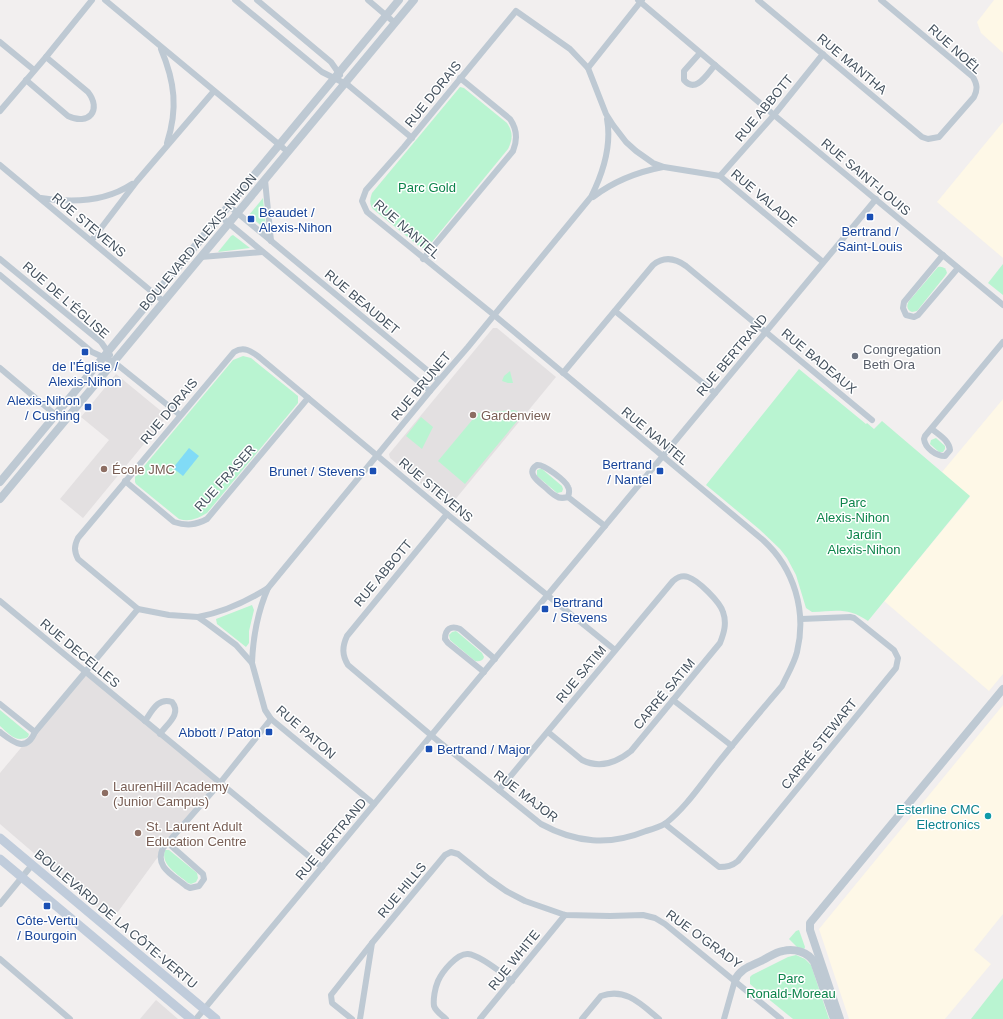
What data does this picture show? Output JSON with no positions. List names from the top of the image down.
{
  "streets": {
    "main road": ["BOULEVARD DE LA CÔTE-VERTU"],
    "street": [
      "RUE NOËL",
      "RUE MANTHA",
      "RUE DORAIS",
      "RUE ABBOTT",
      "RUE SAINT-LOUIS",
      "RUE VALADE",
      "RUE STEVENS",
      "RUE NANTEL",
      "BOULEVARD ALEXIS-NIHON",
      "RUE DE L'ÉGLISE",
      "RUE BEAUDET",
      "RUE BERTRAND",
      "RUE BADEAUX",
      "RUE BRUNET",
      "RUE FRASER",
      "RUE DECELLES",
      "RUE SATIM",
      "CARRÉ SATIM",
      "RUE PATON",
      "CARRÉ STEWART",
      "RUE MAJOR",
      "RUE HILLS",
      "RUE O'GRADY",
      "RUE WHITE"
    ]
  },
  "crossings": [
    ["RUE NOËL", "RUE MANTHA"],
    ["RUE MANTHA", "RUE ABBOTT"],
    ["RUE DORAIS", "RUE VALADE"],
    ["RUE DORAIS", "RUE STEVENS"],
    ["RUE DORAIS", "RUE NANTEL"],
    ["RUE DORAIS", "RUE DE L'ÉGLISE"],
    ["RUE DORAIS", "RUE FRASER"],
    ["RUE ABBOTT", "RUE SAINT-LOUIS"],
    ["RUE ABBOTT", "RUE VALADE"],
    ["RUE ABBOTT", "RUE STEVENS"],
    ["RUE ABBOTT", "RUE MAJOR"],
    ["RUE SAINT-LOUIS", "RUE BERTRAND"],
    ["RUE VALADE", "RUE BERTRAND"],
    ["RUE VALADE", "RUE BRUNET"],
    ["RUE STEVENS", "BOULEVARD ALEXIS-NIHON"],
    ["RUE STEVENS", "RUE BERTRAND"],
    ["RUE STEVENS", "RUE BRUNET"],
    ["RUE STEVENS", "RUE FRASER"],
    ["RUE STEVENS", "RUE SATIM"],
    ["RUE NANTEL", "RUE BERTRAND"],
    ["RUE NANTEL", "RUE BRUNET"],
    ["RUE NANTEL", "CARRÉ STEWART"],
    ["RUE NANTEL", "RUE MAJOR"],
    ["BOULEVARD ALEXIS-NIHON", "RUE DE L'ÉGLISE"],
    ["BOULEVARD ALEXIS-NIHON", "RUE BEAUDET"],
    ["RUE BEAUDET", "RUE BRUNET"],
    ["RUE BERTRAND", "RUE BADEAUX"],
    ["RUE BERTRAND", "RUE DECELLES"],
    ["RUE BERTRAND", "RUE PATON"],
    ["RUE BERTRAND", "RUE MAJOR"],
    ["RUE BERTRAND", "BOULEVARD DE LA CÔTE-VERTU"],
    ["RUE BRUNET", "RUE PATON"],
    ["RUE SATIM", "CARRÉ SATIM"],
    ["RUE SATIM", "RUE MAJOR"],
    ["CARRÉ STEWART", "RUE MAJOR"],
    ["RUE HILLS", "RUE O'GRADY"],
    ["RUE O'GRADY", "RUE WHITE"]
  ],
  "parks": [
    "Parc Gold",
    "Parc Alexis-Nihon",
    "Jardin Alexis-Nihon",
    "Parc Ronald-Moreau"
  ],
  "places": {
    "transit": [
      "Bertrand / Saint-Louis",
      "Beaudet / Alexis-Nihon",
      "de l'Église / Alexis-Nihon",
      "Alexis-Nihon / Cushing",
      "Brunet / Stevens",
      "Bertrand / Nantel",
      "Bertrand / Stevens",
      "Abbott / Paton",
      "Bertrand / Major",
      "Côte-Vertu / Bourgoin"
    ],
    "other": [
      "Congregation Beth Ora",
      "Gardenview",
      "École JMC",
      "LaurenHill Academy (Junior Campus)",
      "Esterline CMC Electronics",
      "St. Laurent Adult Education Centre"
    ]
  }
}
